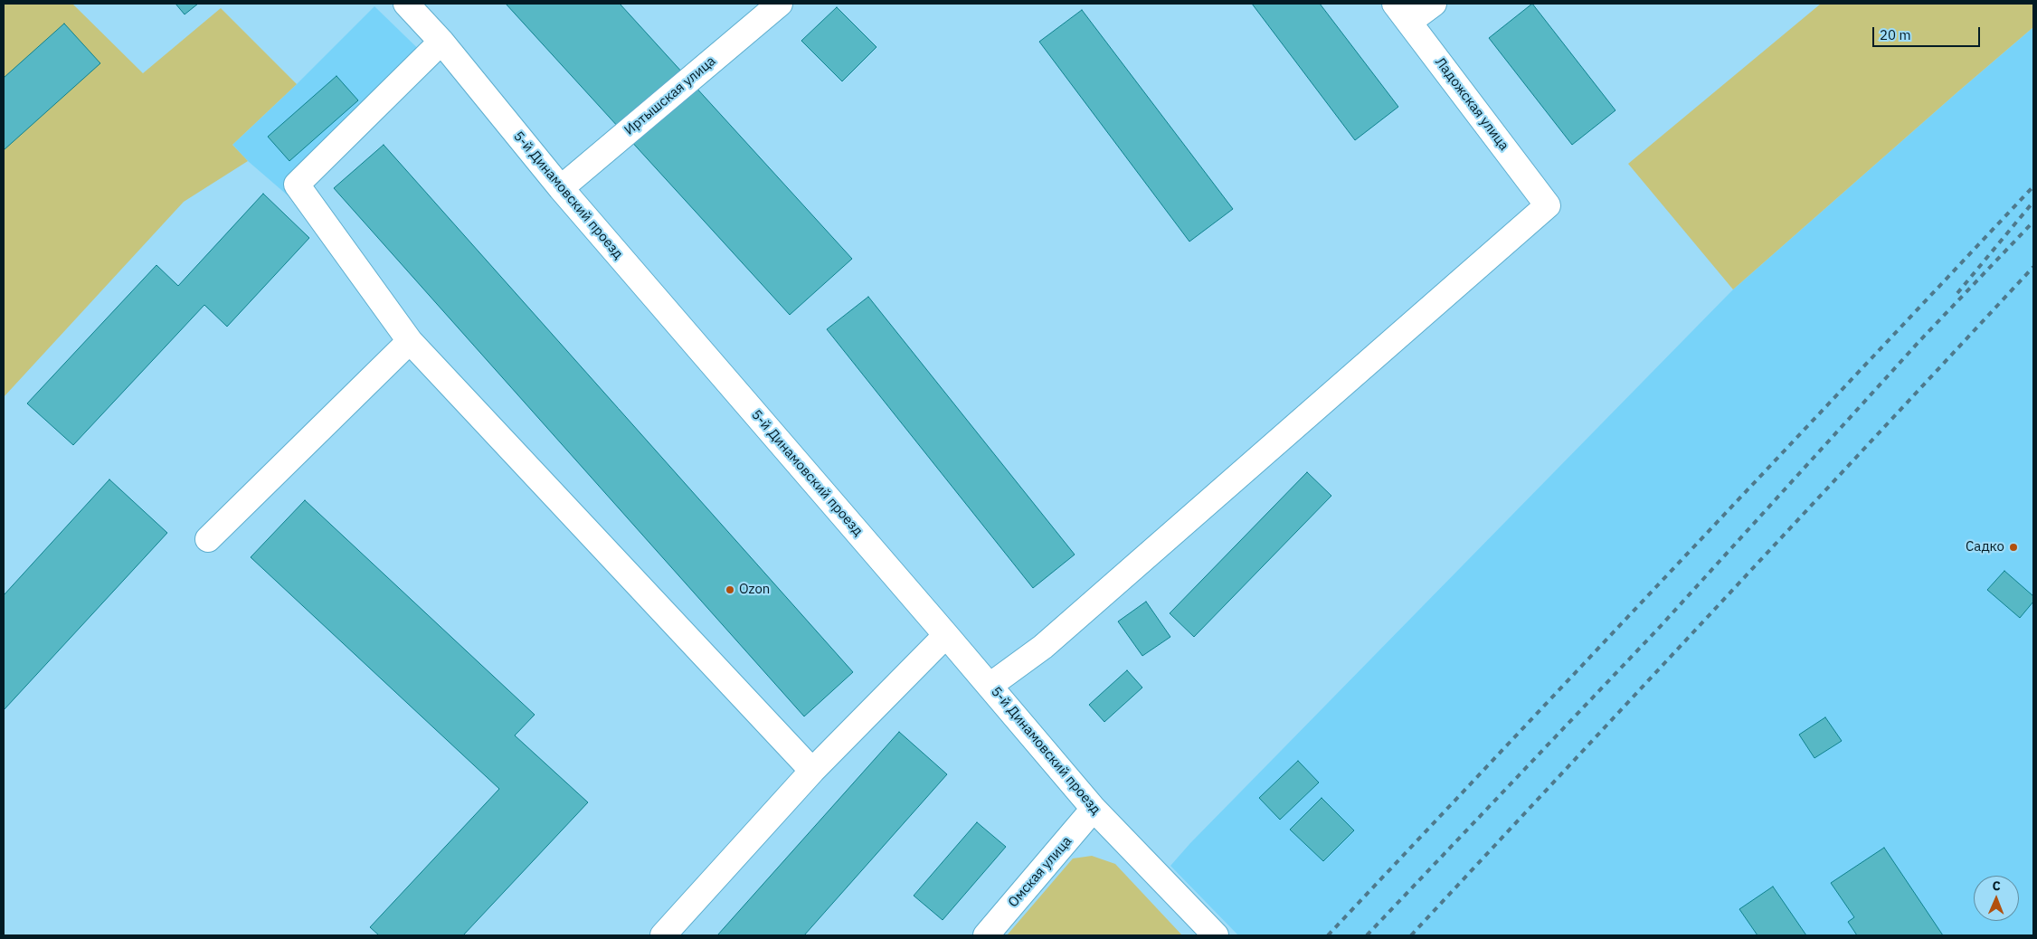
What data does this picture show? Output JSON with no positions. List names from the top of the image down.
{
  "streets": {
    "street": [
      "Иртышская улица",
      "Ладожская улица",
      "5-й Динамовский проезд",
      "Омская улица"
    ]
  },
  "crossings": [
    ["Иртышская улица", "5-й Динамовский проезд"],
    ["Ладожская улица", "5-й Динамовский проезд"],
    ["5-й Динамовский проезд", "Омская улица"]
  ],
  "places": ["Садко", "Ozon"],
  "scale_bar": "20 m",
  "north": "top"
}
